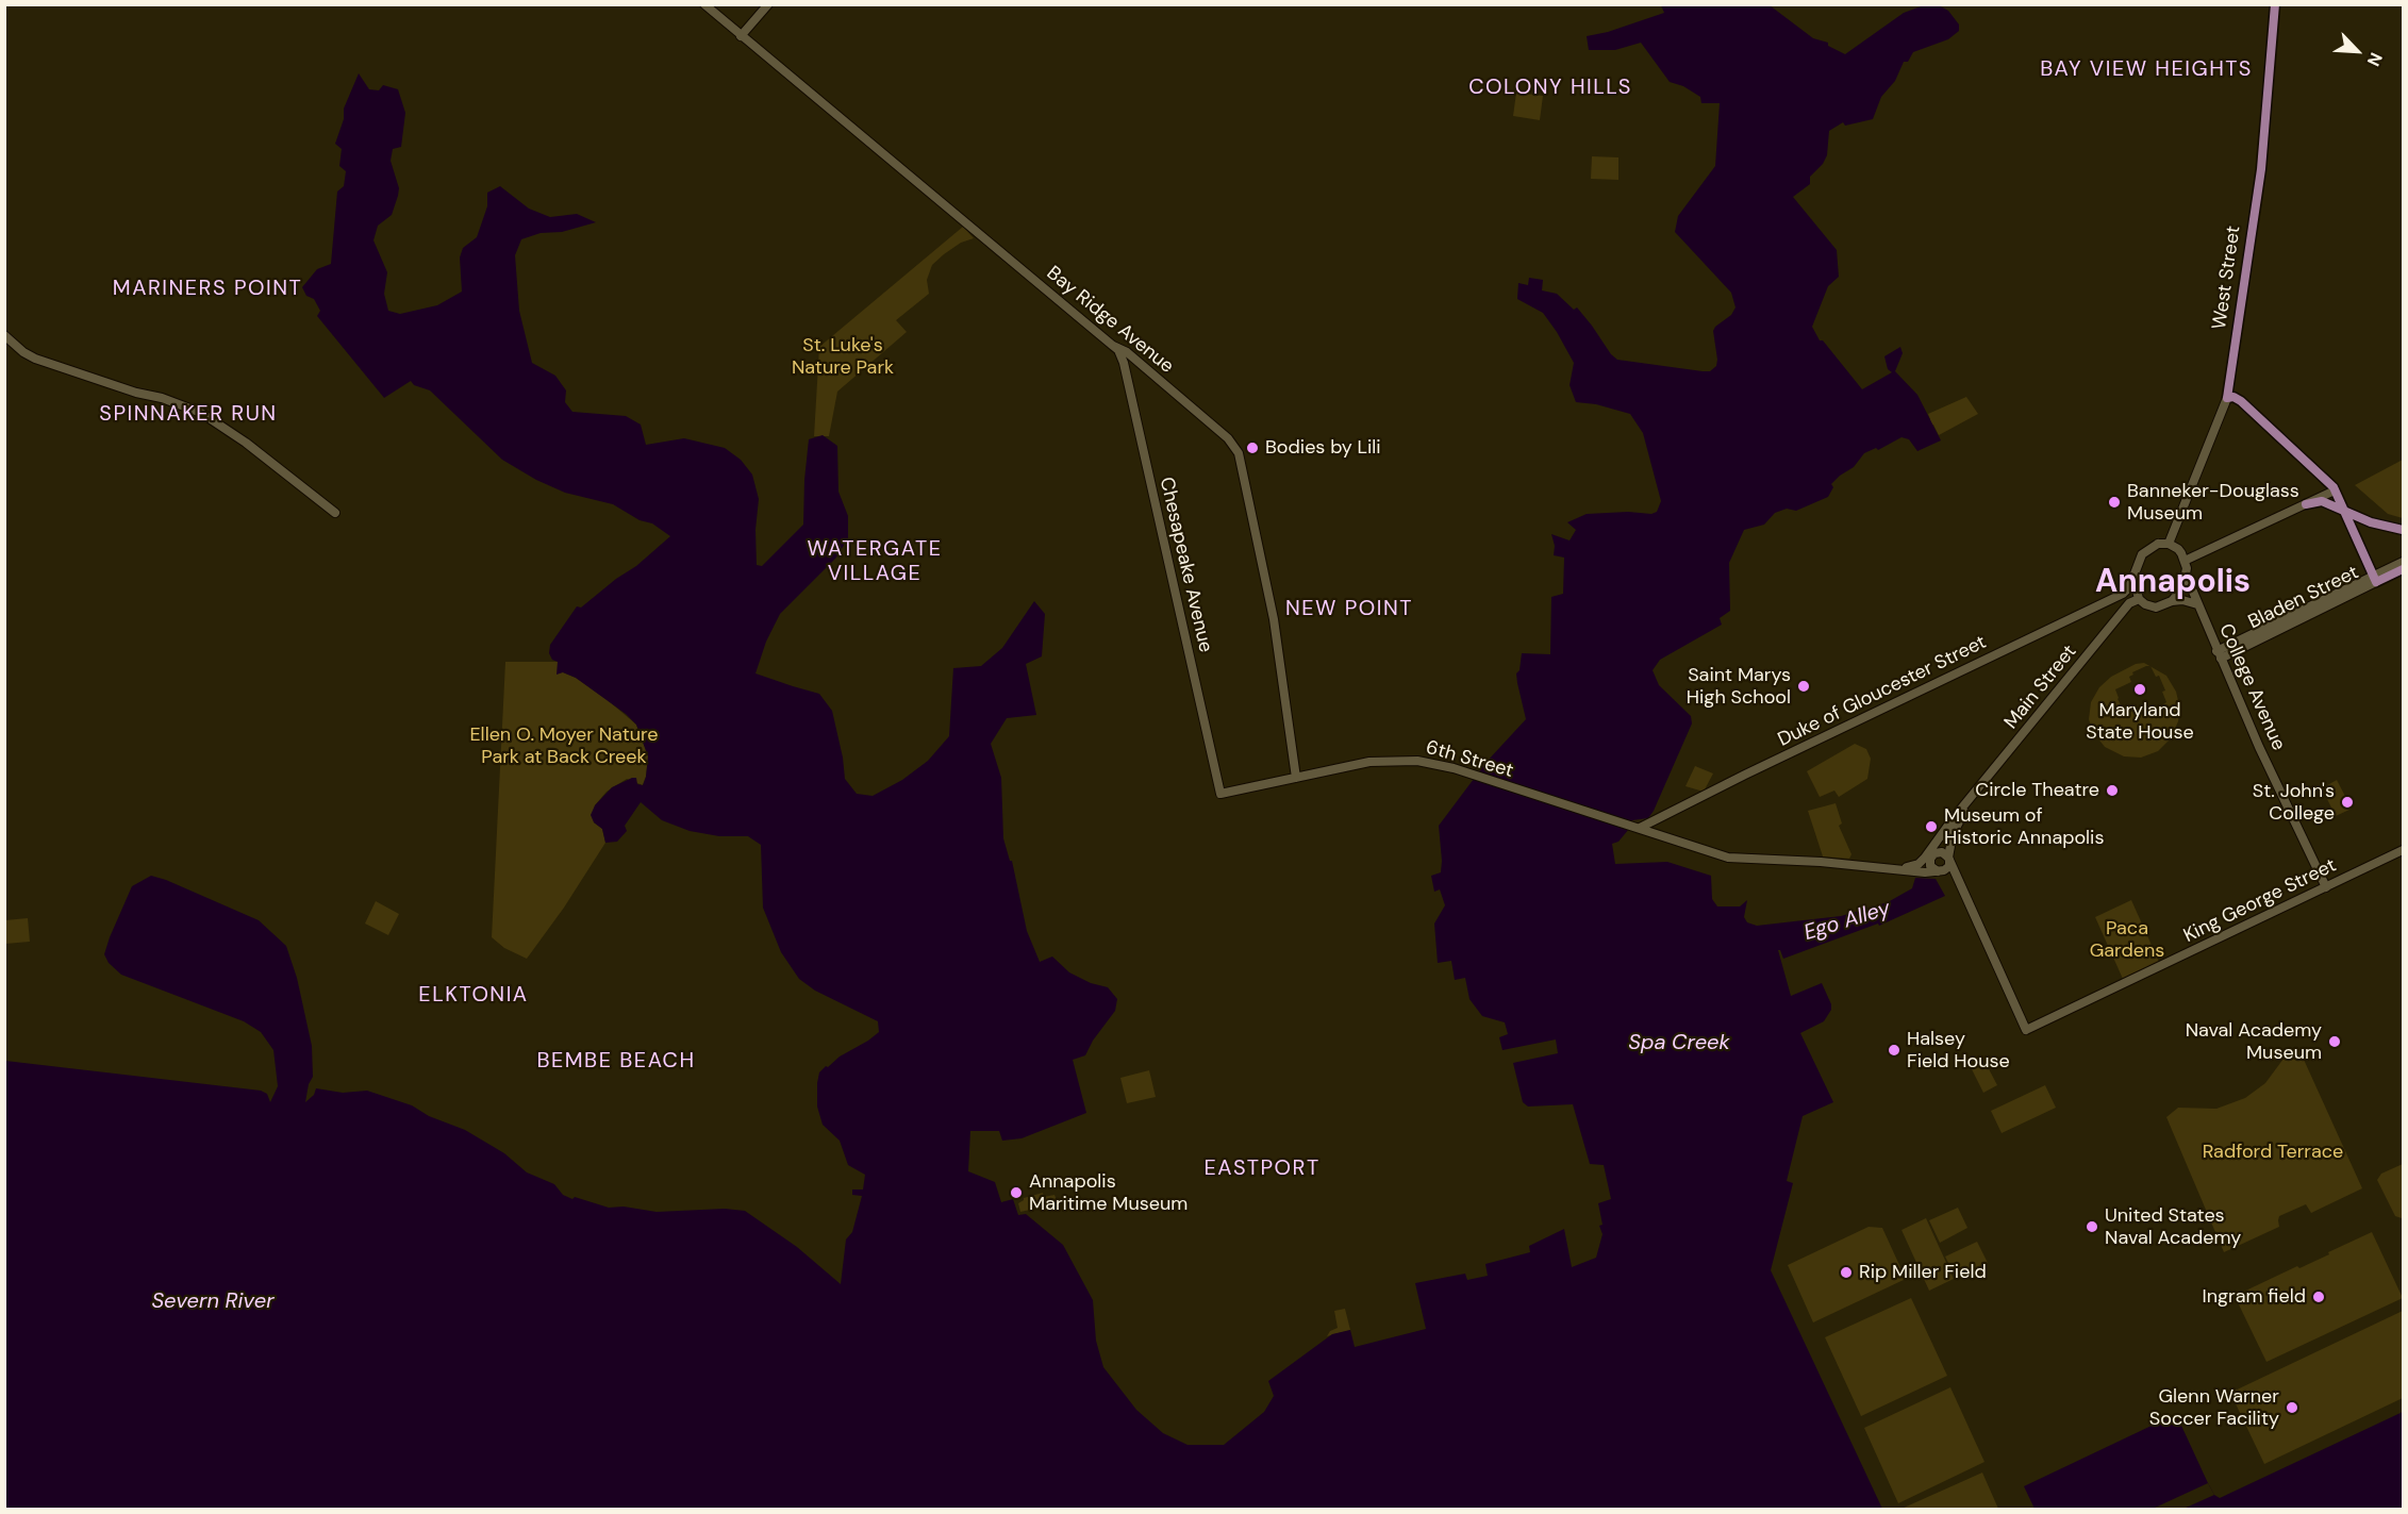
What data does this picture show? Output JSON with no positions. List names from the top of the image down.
{
  "streets": {
    "main road": [
      "West Street",
      "Bay Ridge Avenue",
      "Chesapeake Avenue",
      "Bladen Street",
      "Main Street",
      "College Avenue",
      "Duke of Gloucester Street",
      "6th Street",
      "King George Street"
    ]
  },
  "crossings": [
    ["West Street", "Main Street"],
    ["West Street", "College Avenue"],
    ["West Street", "Duke of Gloucester Street"],
    ["Bay Ridge Avenue", "Chesapeake Avenue"],
    ["Bay Ridge Avenue", "6th Street"],
    ["Chesapeake Avenue", "6th Street"],
    ["Bladen Street", "College Avenue"],
    ["Main Street", "College Avenue"],
    ["Main Street", "Duke of Gloucester Street"],
    ["Main Street", "6th Street"],
    ["College Avenue", "Duke of Gloucester Street"],
    ["College Avenue", "King George Street"],
    ["Duke of Gloucester Street", "6th Street"]
  ],
  "districts": [
    "BAY VIEW HEIGHTS",
    "COLONY HILLS",
    "MARINERS POINT",
    "SPINNAKER RUN",
    "WATERGATE VILLAGE",
    "Annapolis",
    "NEW POINT",
    "ELKTONIA",
    "BEMBE BEACH",
    "EASTPORT"
  ],
  "water": ["Ego Alley", "Spa Creek", "Severn River"],
  "parks": [
    "St. Luke's Nature Park",
    "Ellen O. Moyer Nature Park at Back Creek",
    "Paca Gardens",
    "Radford Terrace"
  ],
  "places": [
    "Bodies by Lili",
    "Banneker-Douglass Museum",
    "Saint Marys High School",
    "Maryland State House",
    "Circle Theatre",
    "St. John's College",
    "Museum of Historic Annapolis",
    "Naval Academy Museum",
    "Halsey Field House",
    "Annapolis Maritime Museum",
    "United States Naval Academy",
    "Rip Miller Field",
    "Ingram field",
    "Glenn Warner Soccer Facility"
  ],
  "north": "bottom right"
}
